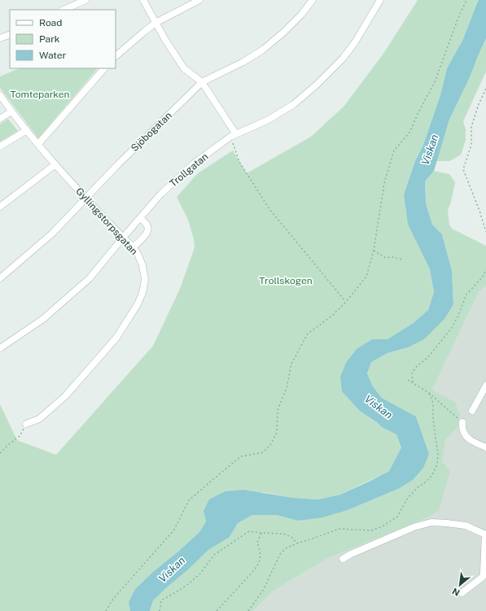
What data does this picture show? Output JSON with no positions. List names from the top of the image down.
{
  "streets": {
    "street": ["Sjöbogatan", "Trollgatan", "Gyllingstorpsgatan"]
  },
  "crossings": [
    ["Sjöbogatan", "Gyllingstorpsgatan"],
    ["Trollgatan", "Gyllingstorpsgatan"]
  ],
  "water": ["Viskan"],
  "parks": ["Tomteparken", "Trollskogen"],
  "legend": ["Road", "Park", "Water"],
  "north": "bottom left"
}
